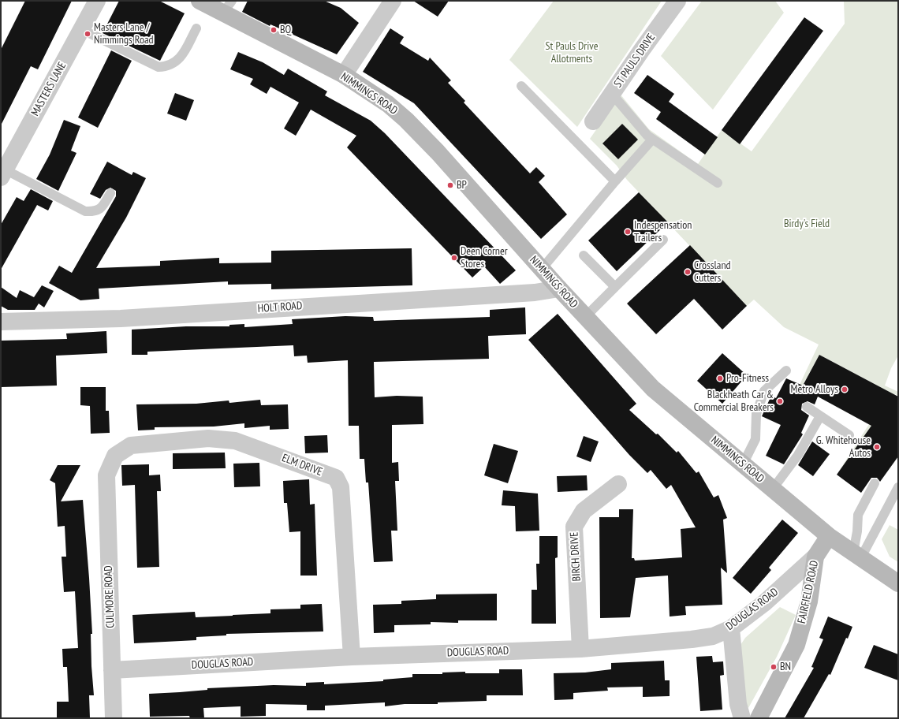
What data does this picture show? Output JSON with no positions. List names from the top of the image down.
{
  "streets": {
    "main road": ["NIMMINGS ROAD", "FAIRFIELD ROAD"],
    "street": [
      "ST PAULS DRIVE",
      "MASTERS LANE",
      "HOLT ROAD",
      "ELM DRIVE",
      "BIRCH DRIVE",
      "CULMORE ROAD",
      "DOUGLAS ROAD"
    ]
  },
  "crossings": [
    ["NIMMINGS ROAD", "HOLT ROAD"],
    ["NIMMINGS ROAD", "FAIRFIELD ROAD"],
    ["ELM DRIVE", "CULMORE ROAD"],
    ["ELM DRIVE", "DOUGLAS ROAD"],
    ["BIRCH DRIVE", "DOUGLAS ROAD"],
    ["FAIRFIELD ROAD", "DOUGLAS ROAD"],
    ["CULMORE ROAD", "DOUGLAS ROAD"]
  ],
  "parks": ["St Pauls Drive Allotments", "Birdy's Field"],
  "places": [
    "BQ",
    "Masters Lane / Nimmings Road",
    "BP",
    "Indespensation Trailers",
    "Deen Corner Stores",
    "Crossland Cutters",
    "Pro-Fitness",
    "Metro Alloys",
    "Blackheath Car & Commercial Breakers",
    "G. Whitehouse Autos",
    "BN"
  ]
}
